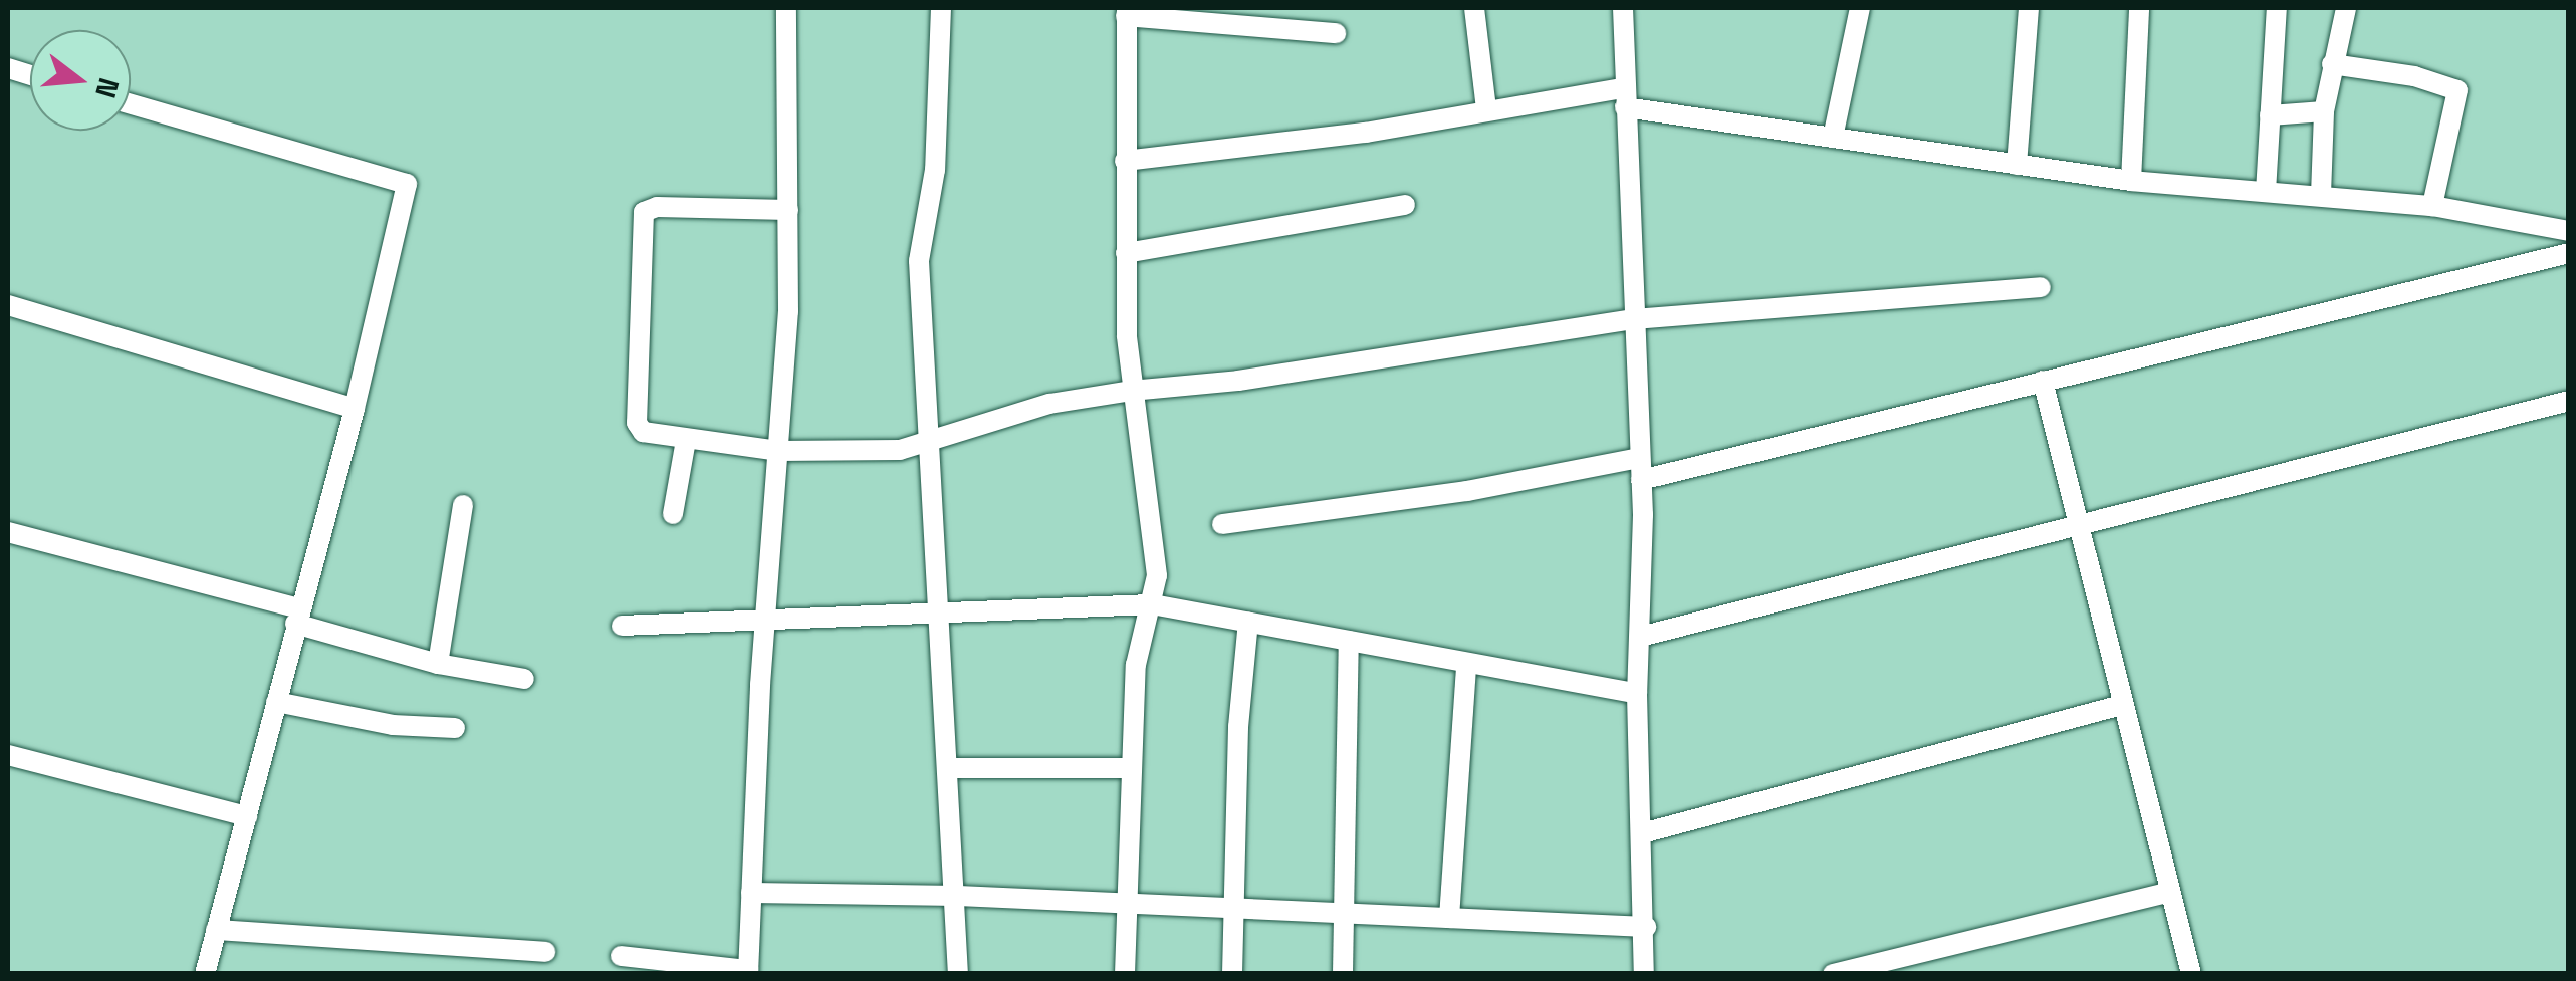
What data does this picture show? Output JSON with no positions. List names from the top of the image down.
{
  "north": "right"
}
